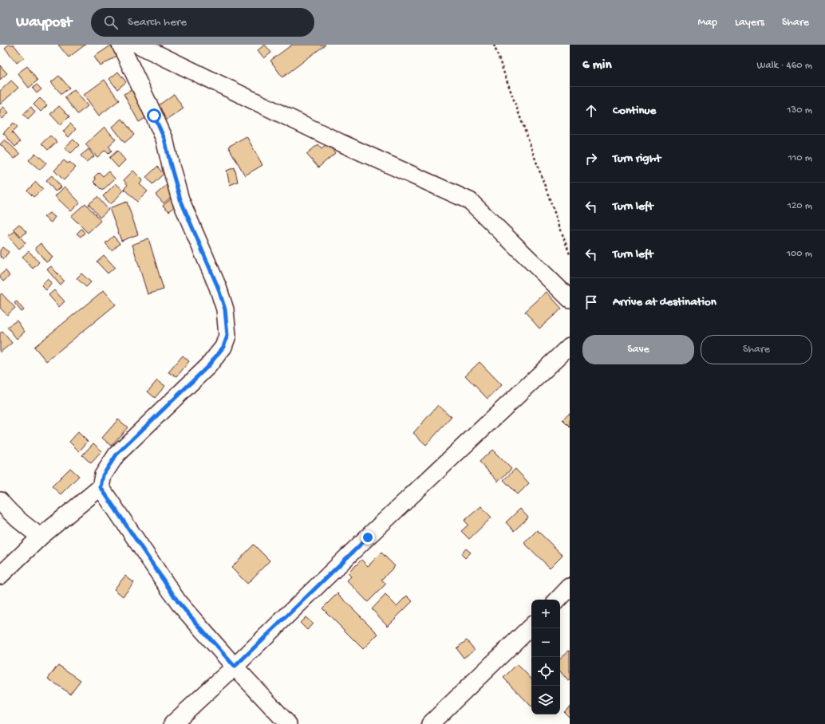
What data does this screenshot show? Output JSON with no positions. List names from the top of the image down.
{
  "page": {
    "header": "Waypost",
    "search": "Search here",
    "nav": ["Map", "Layers", "Share"],
    "heading": ["6 min", "Walk · 460 m"],
    "list": [
      ["Continue", "130 m"],
      ["Turn right", "110 m"],
      ["Turn left", "120 m"],
      ["Turn left", "100 m"],
      "Arrive at destination"
    ],
    "buttons": ["Save", "Share"],
    "map_buttons": ["+", "−"]
  }
}
